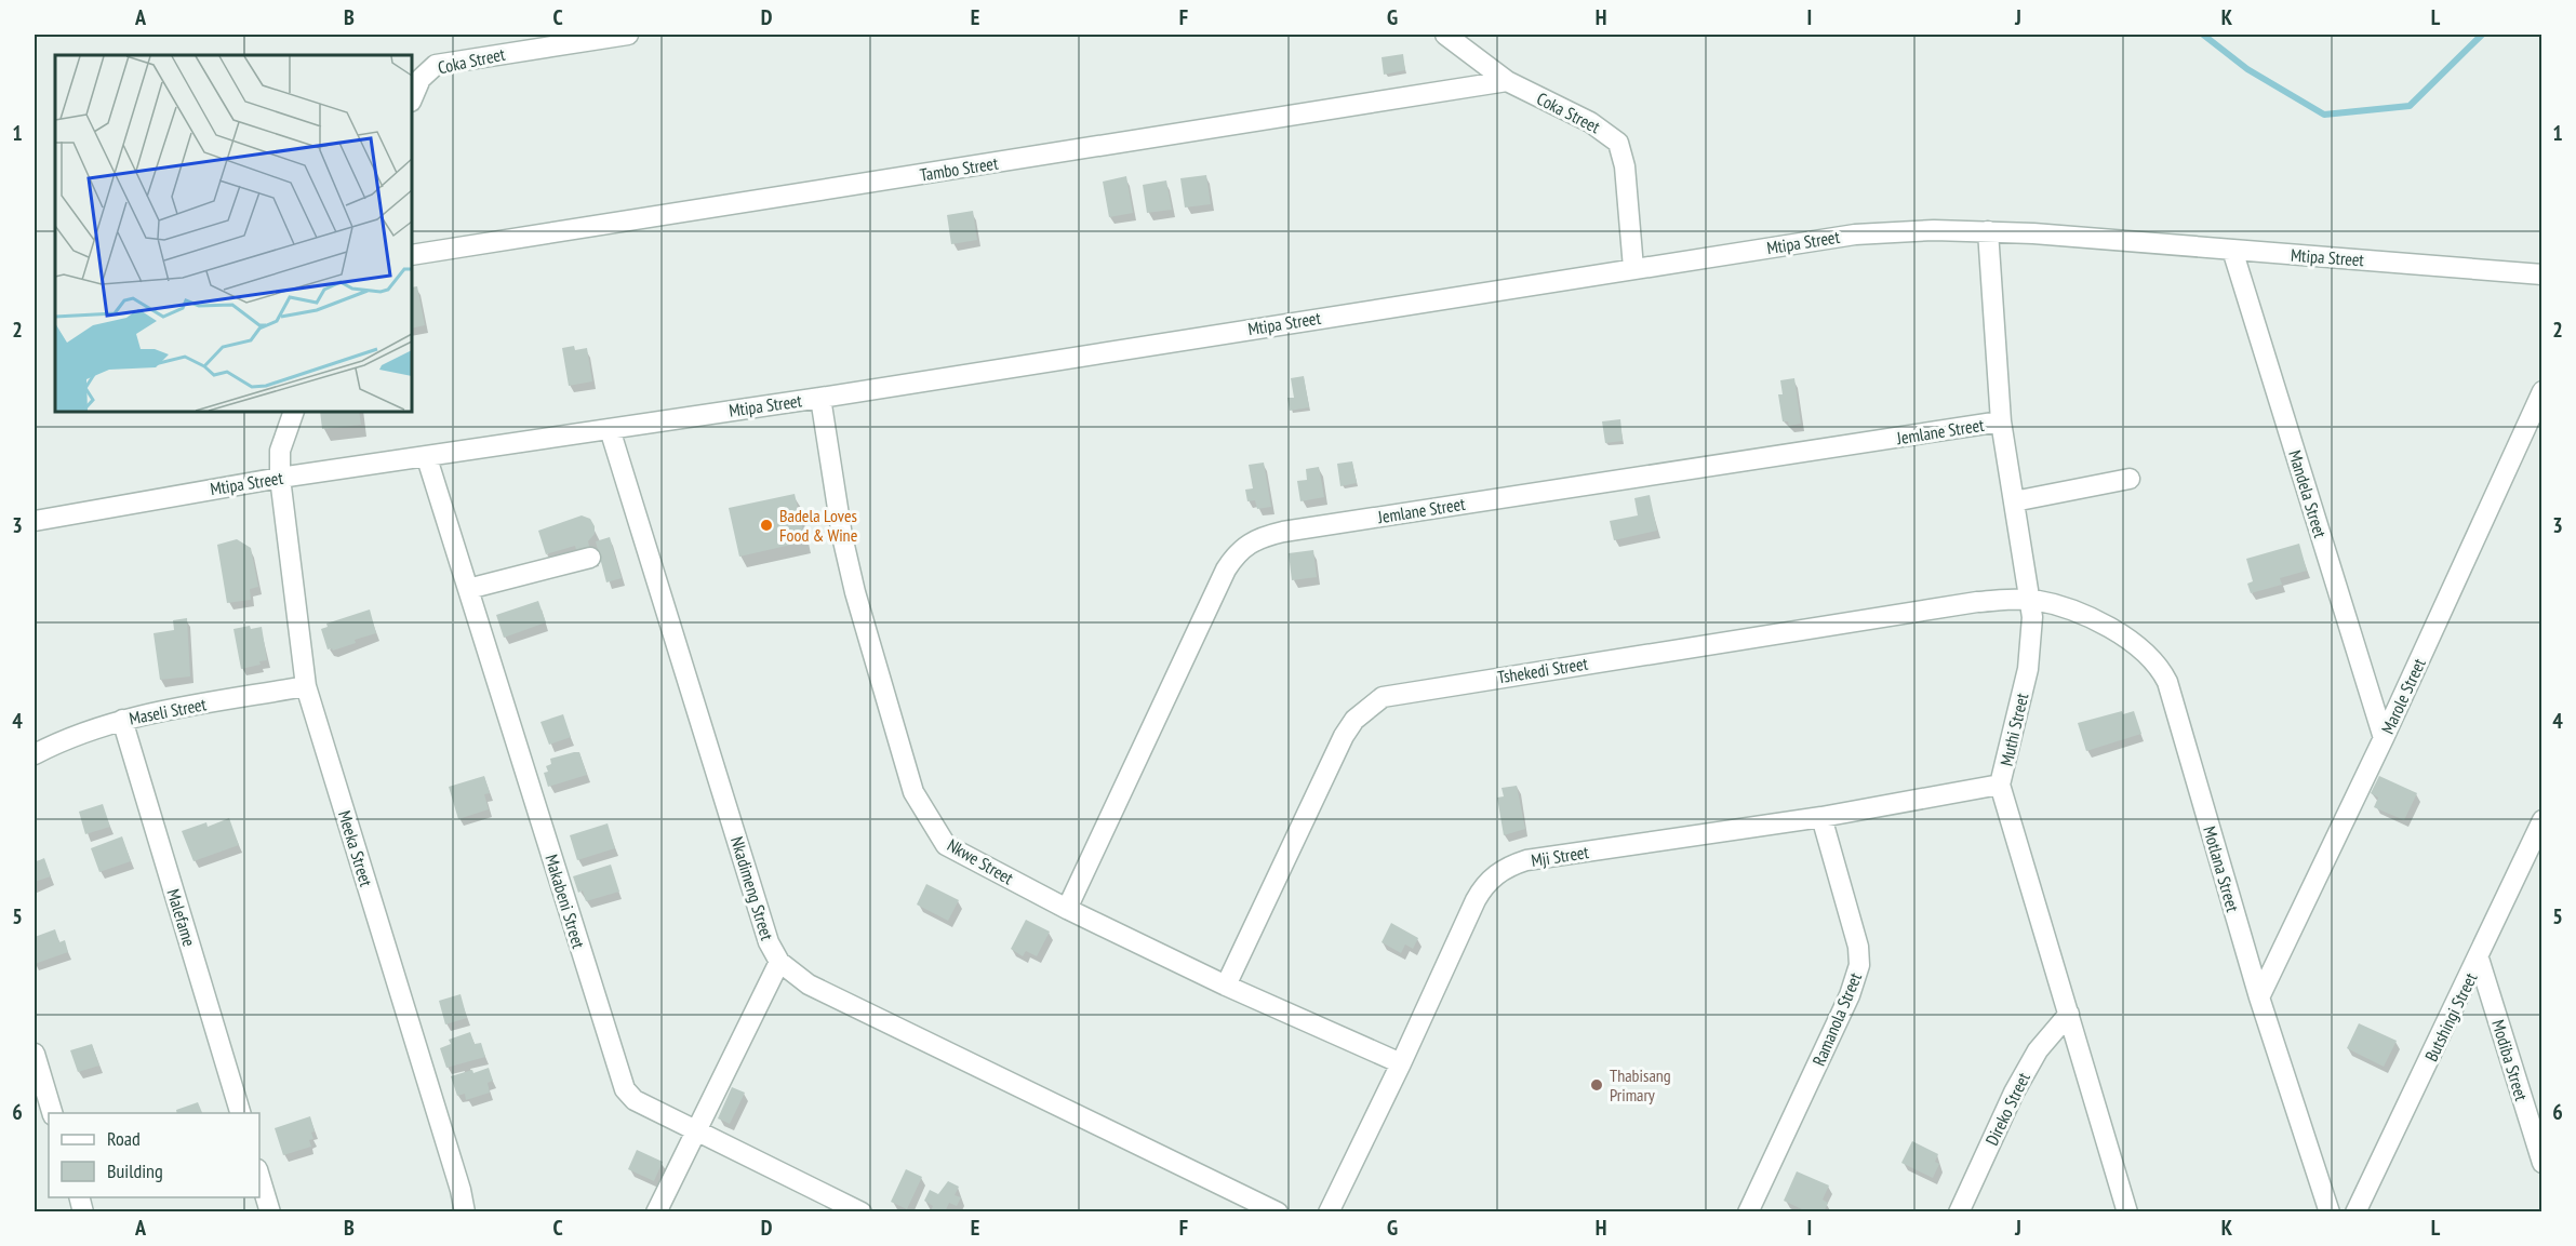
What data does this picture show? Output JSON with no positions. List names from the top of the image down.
{
  "streets": {
    "street": [
      "Coka Street",
      "Tambo Street",
      "Mtipa Street",
      "Jemlane Street",
      "Mandela Street",
      "Tshekedi Street",
      "Marole Street",
      "Maseli Street",
      "Muthi Street",
      "Meeka Street",
      "Mji Street",
      "Nkwe Street",
      "Motlana Street",
      "Nkadimeng Street",
      "Makabeni Street",
      "Malefame",
      "Butshingi Street",
      "Ramanola Street",
      "Modiba Street",
      "Direko Street"
    ]
  },
  "crossings": [
    ["Coka Street", "Tambo Street"],
    ["Coka Street", "Mtipa Street"],
    ["Mtipa Street", "Mandela Street"],
    ["Mtipa Street", "Muthi Street"],
    ["Mtipa Street", "Meeka Street"],
    ["Mtipa Street", "Nkwe Street"],
    ["Mtipa Street", "Nkadimeng Street"],
    ["Mtipa Street", "Makabeni Street"],
    ["Jemlane Street", "Muthi Street"],
    ["Jemlane Street", "Nkwe Street"],
    ["Mandela Street", "Marole Street"],
    ["Tshekedi Street", "Muthi Street"],
    ["Tshekedi Street", "Nkwe Street"],
    ["Tshekedi Street", "Motlana Street"],
    ["Marole Street", "Motlana Street"],
    ["Maseli Street", "Meeka Street"],
    ["Maseli Street", "Malefame"],
    ["Muthi Street", "Mji Street"],
    ["Muthi Street", "Motlana Street"],
    ["Muthi Street", "Direko Street"],
    ["Mji Street", "Nkwe Street"],
    ["Mji Street", "Ramanola Street"],
    ["Butshingi Street", "Modiba Street"]
  ],
  "places": ["Badela Loves Food & Wine", "Thabisang Primary"],
  "legend": ["Road", "Building"],
  "grid": {
    "columns": [
      "A",
      "B",
      "C",
      "D",
      "E",
      "F",
      "G",
      "H",
      "I",
      "J",
      "K",
      "L"
    ],
    "rows": [
      "1",
      "2",
      "3",
      "4",
      "5",
      "6"
    ]
  }
}
